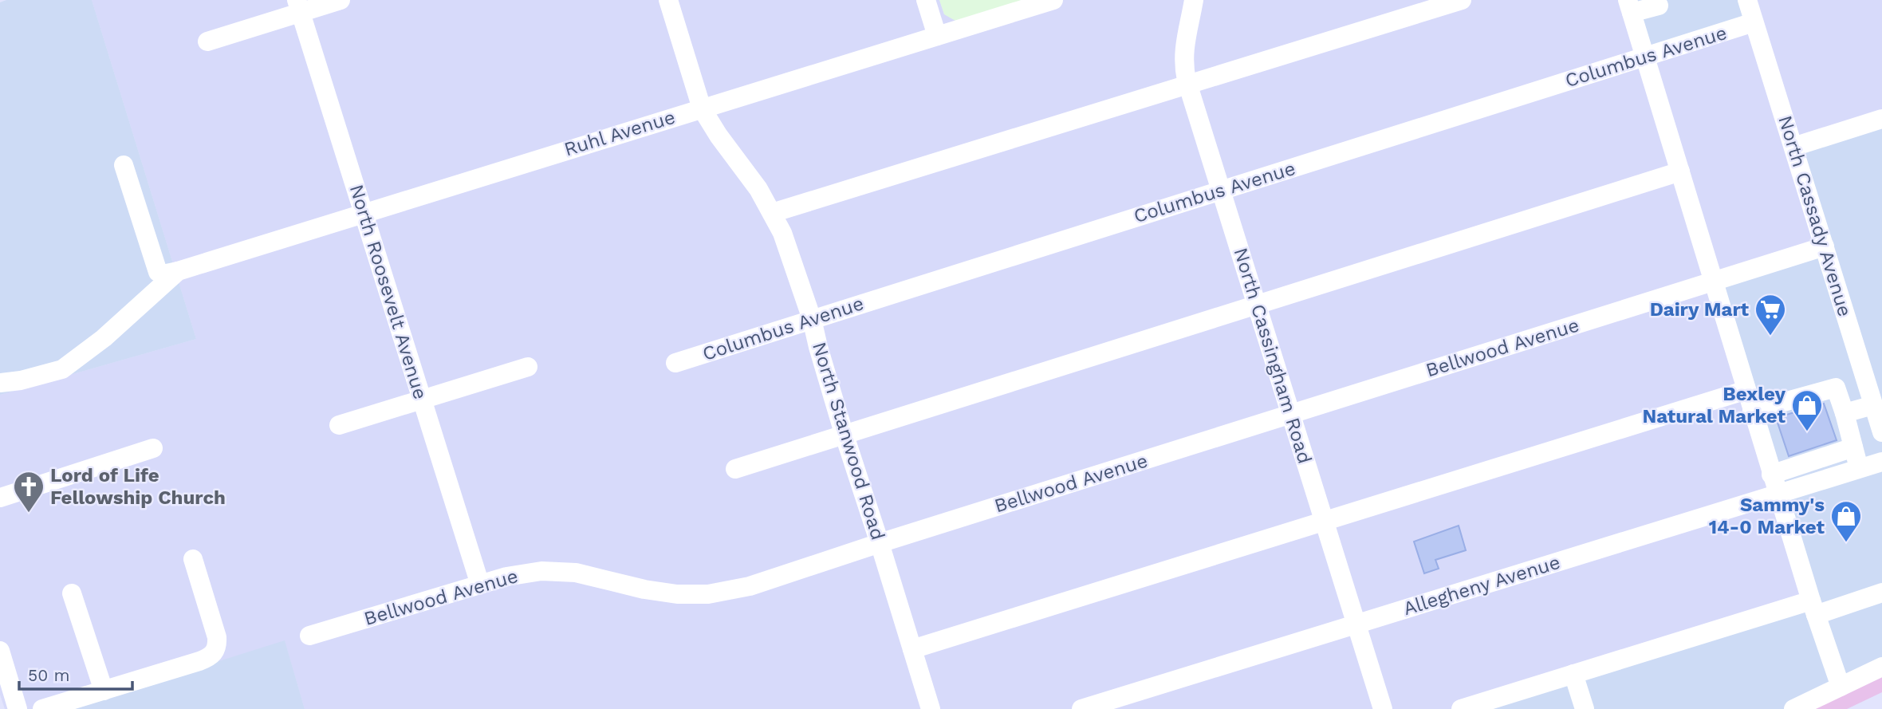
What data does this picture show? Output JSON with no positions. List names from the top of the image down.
{
  "streets": {
    "street": [
      "Columbus Avenue",
      "Ruhl Avenue",
      "North Cassady Avenue",
      "North Roosevelt Avenue",
      "Bellwood Avenue",
      "North Cassingham Road",
      "North Stanwood Road",
      "Allegheny Avenue"
    ]
  },
  "crossings": [
    ["Columbus Avenue", "North Cassady Avenue"],
    ["Columbus Avenue", "North Cassingham Road"],
    ["Columbus Avenue", "North Stanwood Road"],
    ["Ruhl Avenue", "North Roosevelt Avenue"],
    ["Ruhl Avenue", "North Stanwood Road"],
    ["North Cassady Avenue", "Bellwood Avenue"],
    ["North Roosevelt Avenue", "Bellwood Avenue"],
    ["Bellwood Avenue", "North Cassingham Road"],
    ["Bellwood Avenue", "North Stanwood Road"],
    ["North Cassingham Road", "Allegheny Avenue"]
  ],
  "places": {
    "supermarket": ["Dairy Mart"],
    "shop": ["Bexley Natural Market", "Sammy's 14-0 Market"],
    "church": ["Lord of Life Fellowship Church"]
  },
  "scale_bar": "50 m"
}
